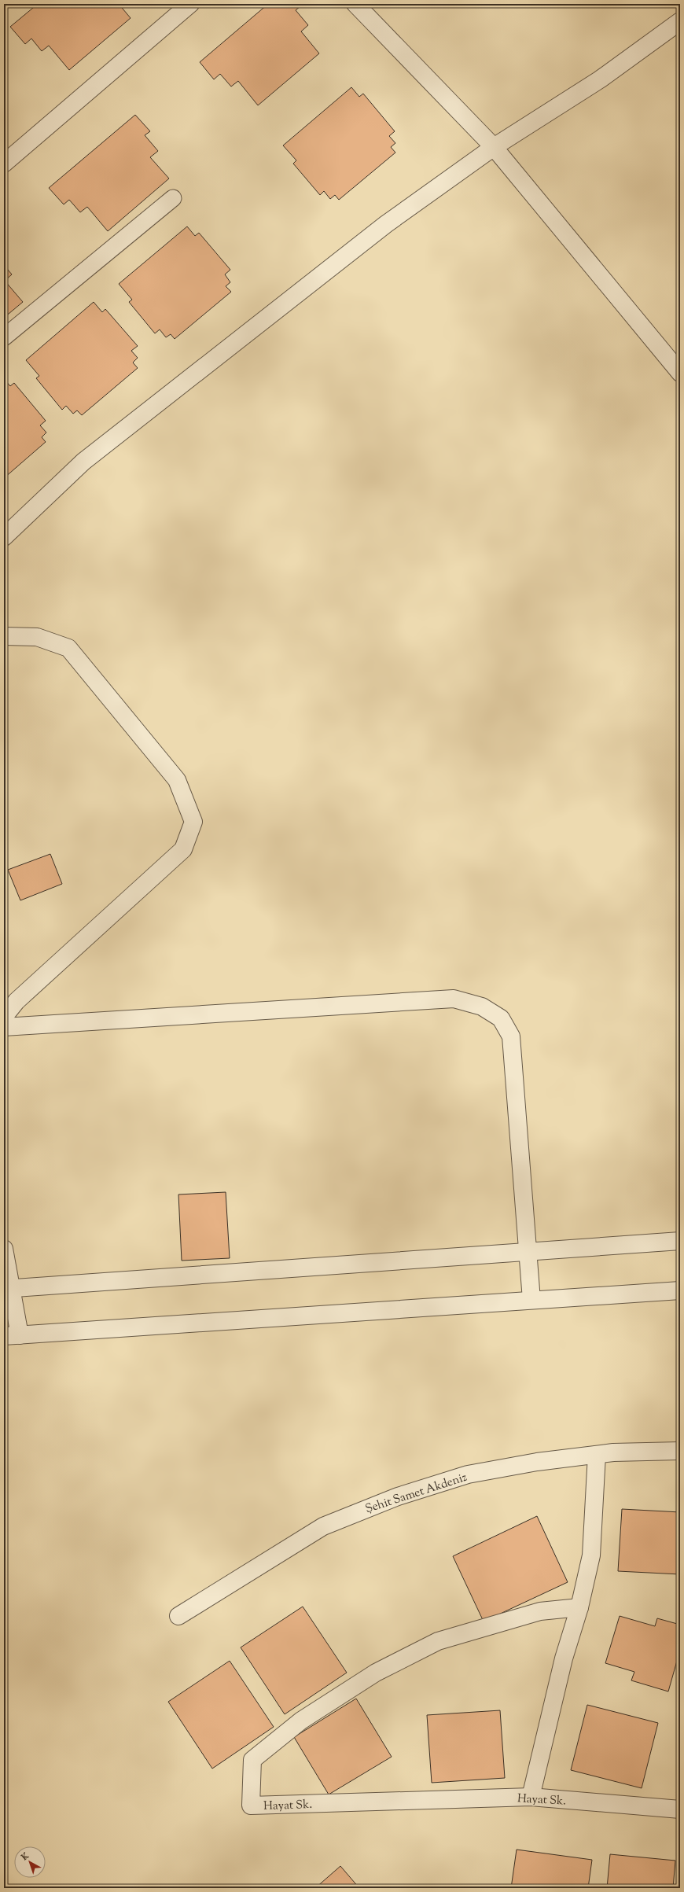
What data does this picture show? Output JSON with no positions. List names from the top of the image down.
{
  "streets": {
    "street": ["Şehit Samet Akdeniz", "Hayat Sk."]
  },
  "north": "top left"
}
